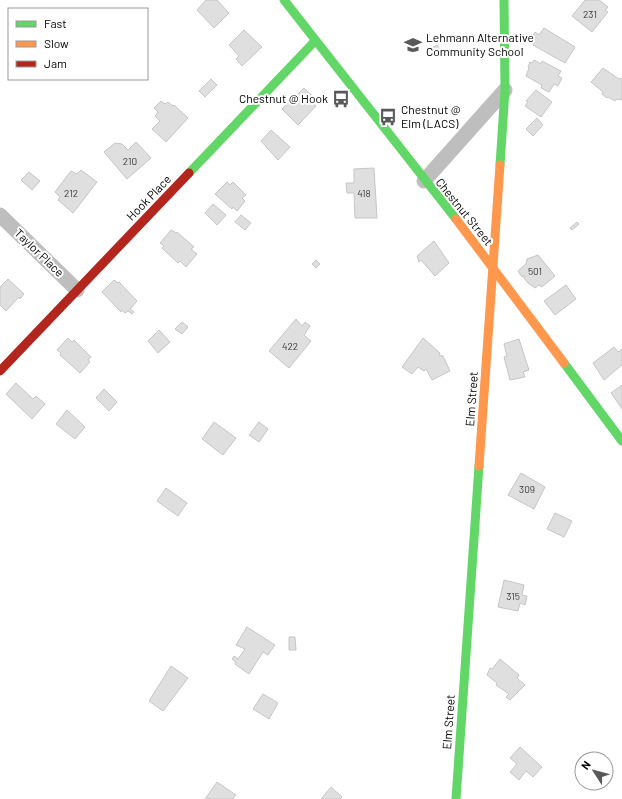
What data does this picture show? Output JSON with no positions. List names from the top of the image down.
{
  "streets": {
    "street": [
      "Hook Place",
      "Chestnut Street",
      "Taylor Place",
      "Elm Street"
    ]
  },
  "crossings": [
    ["Hook Place", "Chestnut Street"],
    ["Hook Place", "Taylor Place"],
    ["Chestnut Street", "Elm Street"]
  ],
  "places": {
    "school or university": ["Lehmann Alternative Community School"],
    "bus stop": ["Chestnut @ Hook", "Chestnut @ Elm (LACS)"]
  },
  "house_numbers": [
    "231",
    "210",
    "212",
    "418",
    "501",
    "422",
    "309",
    "315"
  ],
  "legend": ["Fast", "Slow", "Jam"],
  "north": "top left"
}
